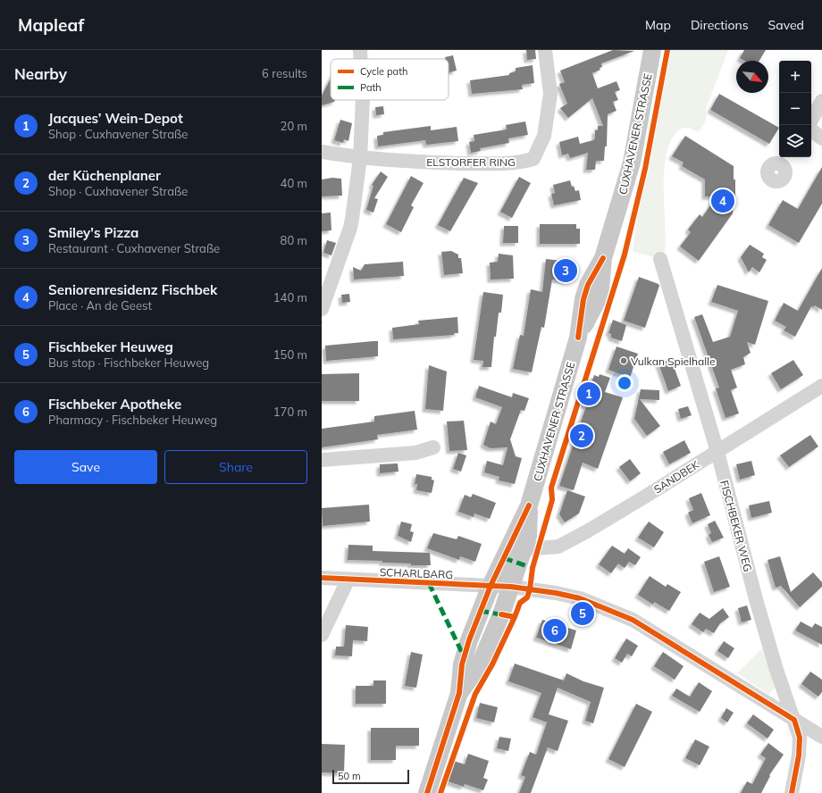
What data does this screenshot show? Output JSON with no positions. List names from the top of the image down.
{
  "streets": {
    "main road": ["CUXHAVENER STRASSE"],
    "street": [
      "ELSTORFER RING",
      "SANDBEK",
      "FISCHBEKER WEG",
      "SCHARLBARG"
    ]
  },
  "crossings": [
    ["CUXHAVENER STRASSE", "SANDBEK"],
    ["CUXHAVENER STRASSE", "SCHARLBARG"],
    ["SANDBEK", "FISCHBEKER WEG"],
    ["FISCHBEKER WEG", "SCHARLBARG"]
  ],
  "places": ["Vulkan Spielhalle"],
  "legend": ["Cycle path", "Path"],
  "scale_bar": "50 m",
  "north": "bottom right",
  "page": {
    "header": "Mapleaf",
    "nav": ["Map", "Directions", "Saved"],
    "heading": ["Nearby", "6 results"],
    "map_buttons": ["+", "−"],
    "list": [
      {
        "mark": "1",
        "name": "Jacques’ Wein-Depot",
        "note": "Shop · Cuxhavener Straße",
        "value": "20 m"
      },
      {
        "mark": "2",
        "name": "der Küchenplaner",
        "note": "Shop · Cuxhavener Straße",
        "value": "40 m"
      },
      {
        "mark": "3",
        "name": "Smiley's Pizza",
        "note": "Restaurant · Cuxhavener Straße",
        "value": "80 m"
      },
      {
        "mark": "4",
        "name": "Seniorenresidenz Fischbek",
        "note": "Place · An de Geest",
        "value": "140 m"
      },
      {
        "mark": "5",
        "name": "Fischbeker Heuweg",
        "note": "Bus stop · Fischbeker Heuweg",
        "value": "150 m"
      },
      {
        "mark": "6",
        "name": "Fischbeker Apotheke",
        "note": "Pharmacy · Fischbeker Heuweg",
        "value": "170 m"
      }
    ],
    "pins": [
      "4",
      "3",
      "1",
      "2",
      "5",
      "6"
    ],
    "buttons": ["Save", "Share"],
    "scale": "50 m"
  }
}
